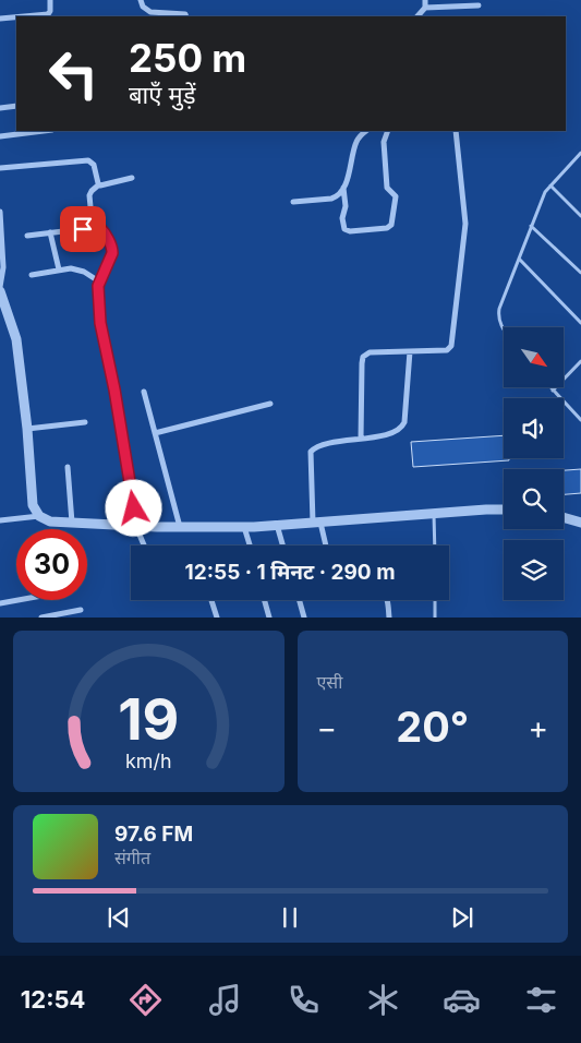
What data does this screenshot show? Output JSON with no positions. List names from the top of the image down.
{
  "north": "bottom right",
  "page": {
    "turn": ["250 m", "बाएँ मुड़ें"],
    "limit": "30",
    "trip": "12:55 · 1 मिनट · 290 m",
    "tile": "एसी",
    "heat": ["−", "20°", "+"],
    "song": ["97.6 FM", "संगीत"],
    "tabs": "12:54",
    "gauge": ["19", "km/h"]
  }
}
